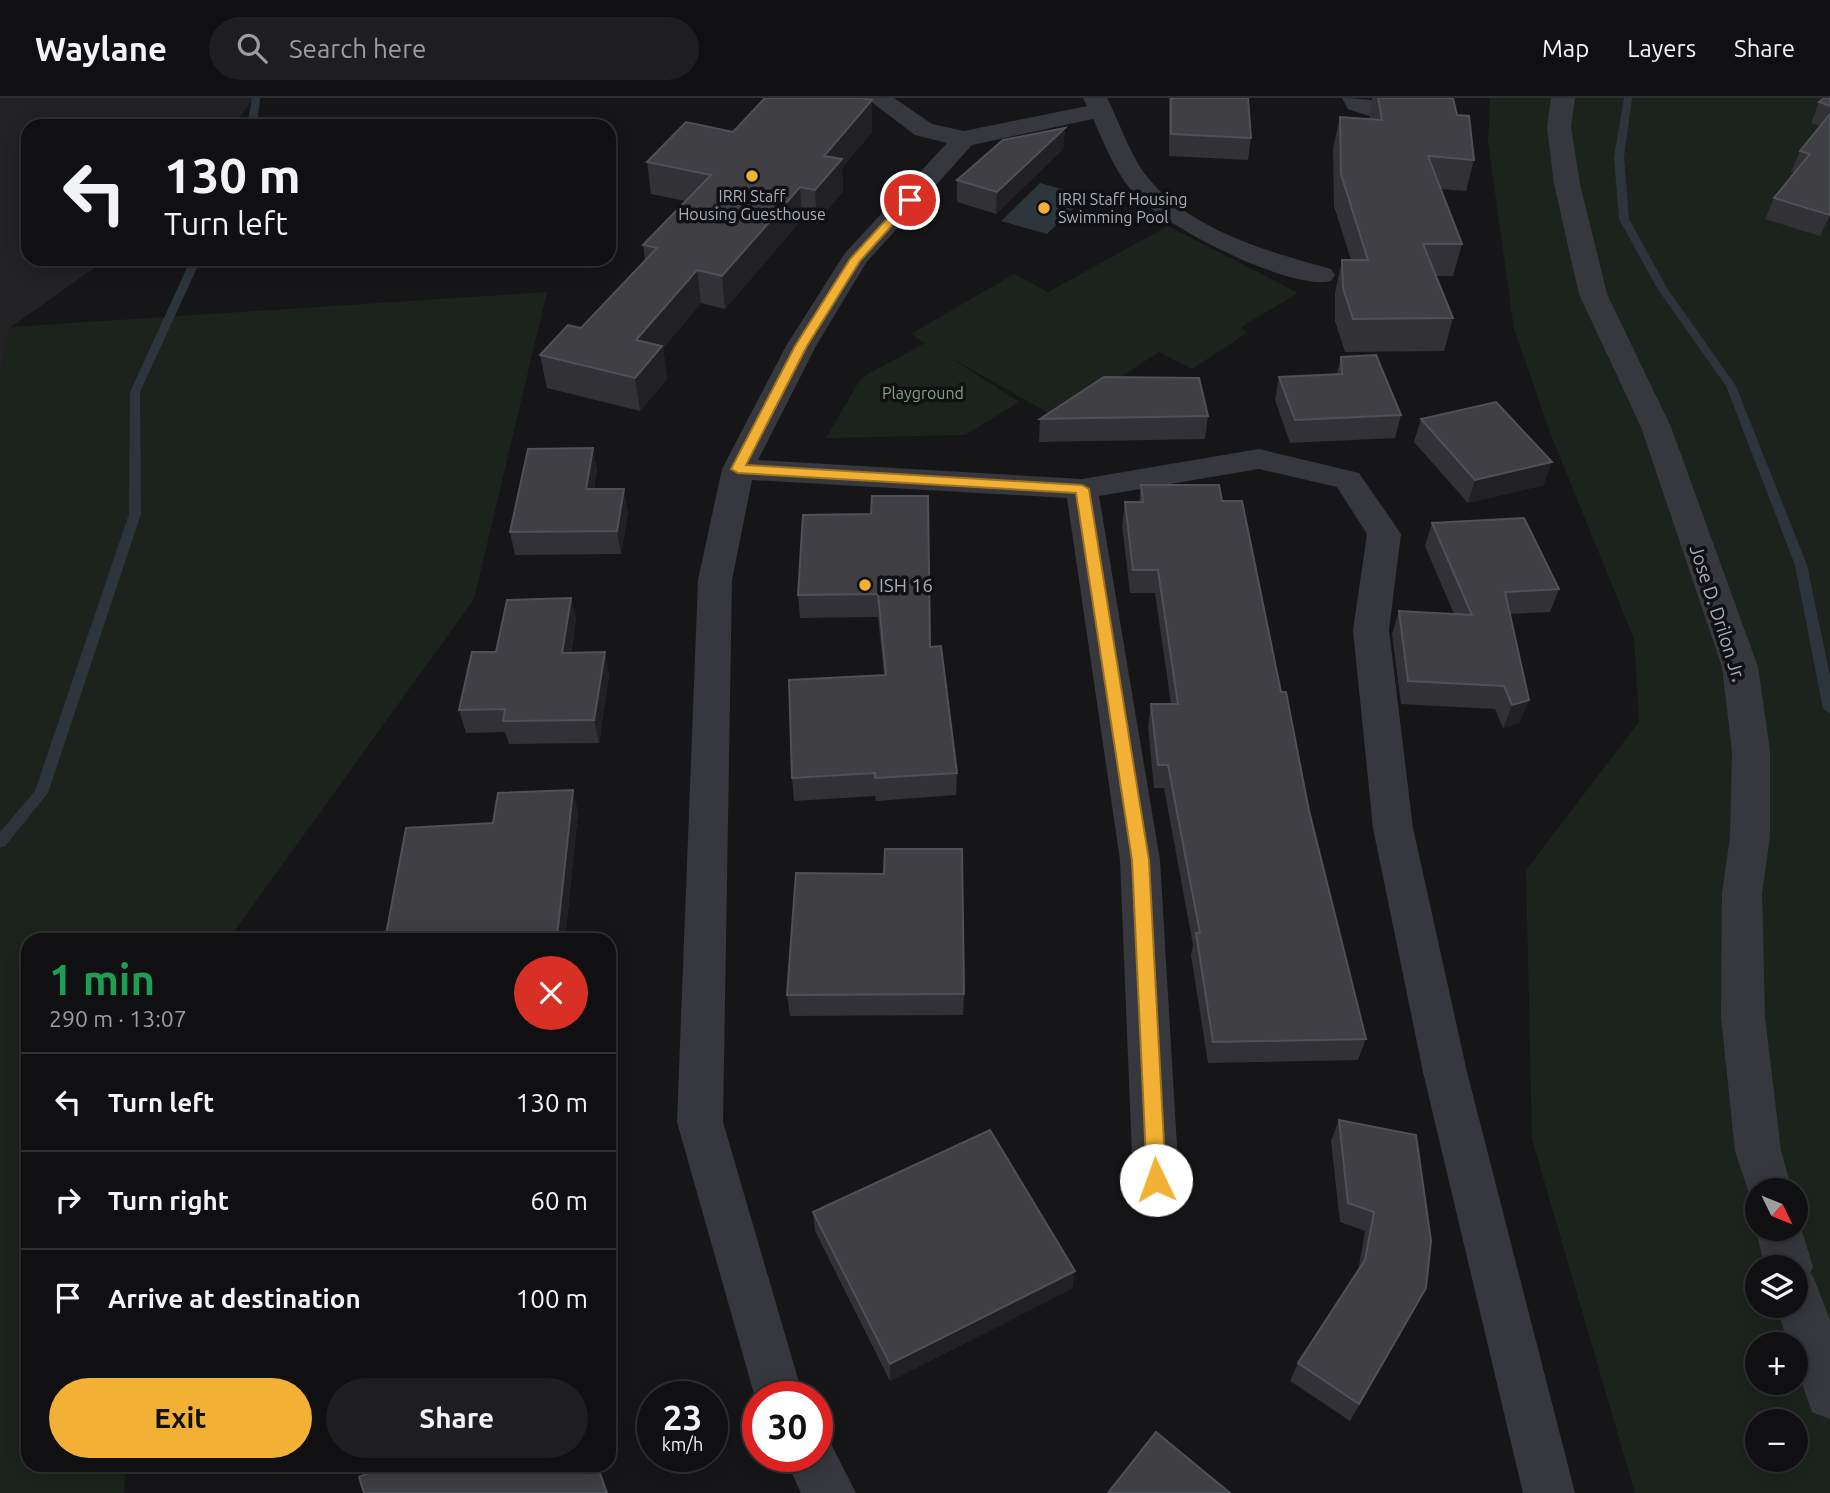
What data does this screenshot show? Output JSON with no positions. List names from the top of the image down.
{
  "streets": {
    "street": ["Jose D. Drilon Jr."]
  },
  "parks": ["Playground"],
  "places": ["IRRI Staff Housing Guesthouse", "IRRI Staff Housing Swimming Pool", "ISH 16"],
  "north": "bottom right",
  "page": {
    "header": "Waylane",
    "search": "Search here",
    "nav": ["Map", "Layers", "Share"],
    "turn": ["130 m", "Turn left"],
    "heading": ["1 min", "290 m · 13:07"],
    "list": [
      {
        "name": "Turn left",
        "value": "130 m"
      },
      {
        "name": "Turn right",
        "value": "60 m"
      },
      {
        "name": "Arrive at destination",
        "value": "100 m"
      }
    ],
    "map_buttons": ["+", "−"],
    "buttons": ["Exit", "Share"],
    "speed": "23 km/h",
    "limit": "30"
  }
}
